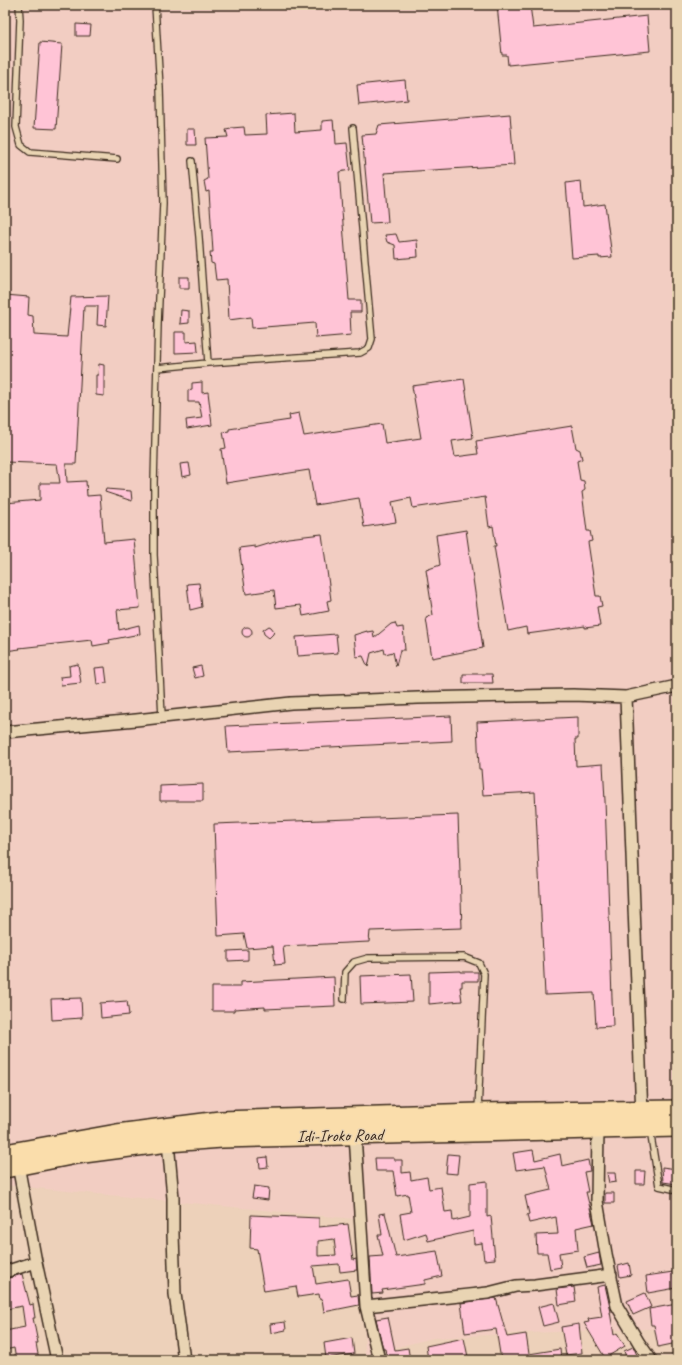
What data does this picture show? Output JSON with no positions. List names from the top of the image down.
{
  "streets": {
    "highway": ["Idi-Iroko Road"]
  }
}
